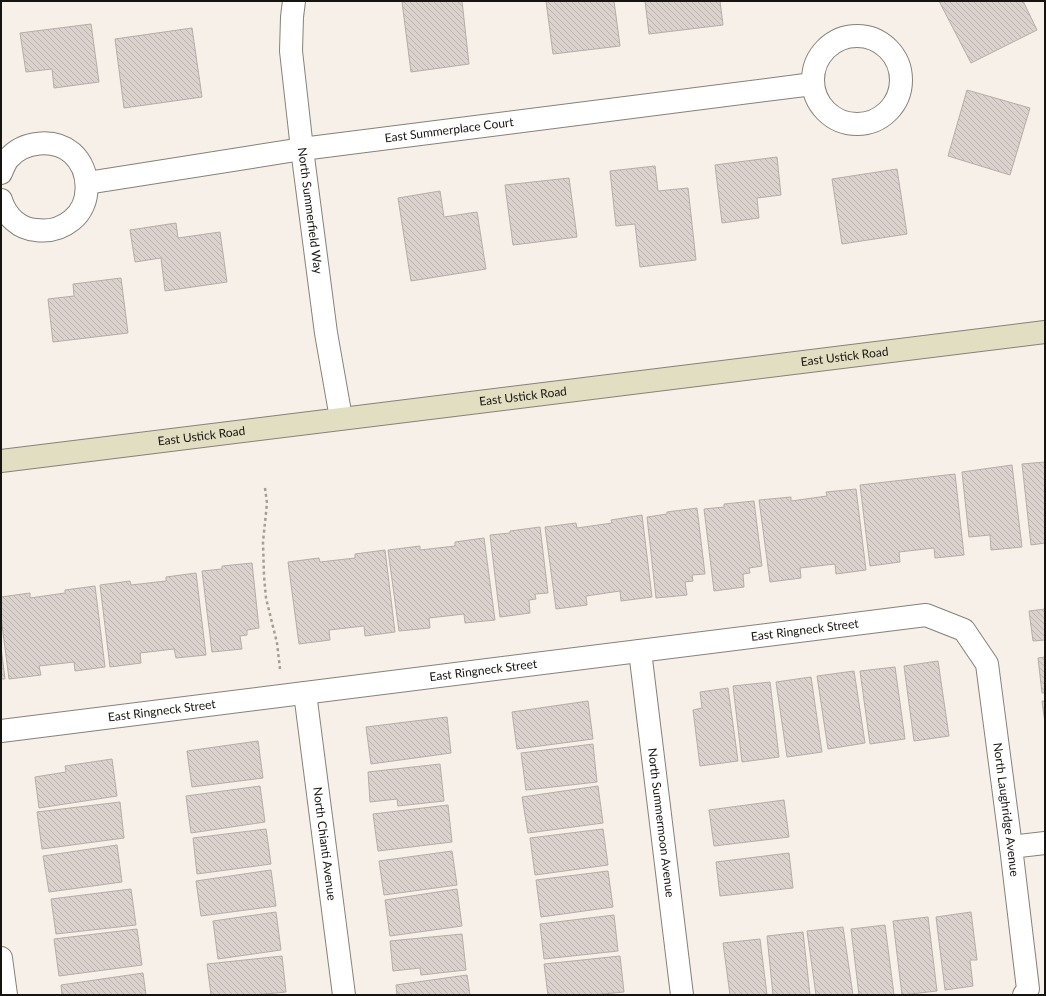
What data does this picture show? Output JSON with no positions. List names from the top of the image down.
{
  "streets": {
    "main road": ["East Ustick Road"],
    "street": [
      "East Summerplace Court",
      "North Summerfield Way",
      "East Ringneck Street",
      "North Laughridge Avenue",
      "North Summermoon Avenue",
      "North Chianti Avenue"
    ]
  },
  "crossings": [
    ["East Summerplace Court", "North Summerfield Way"],
    ["North Summerfield Way", "East Ustick Road"],
    ["East Ringneck Street", "North Laughridge Avenue"],
    ["East Ringneck Street", "North Summermoon Avenue"],
    ["East Ringneck Street", "North Chianti Avenue"]
  ]
}
